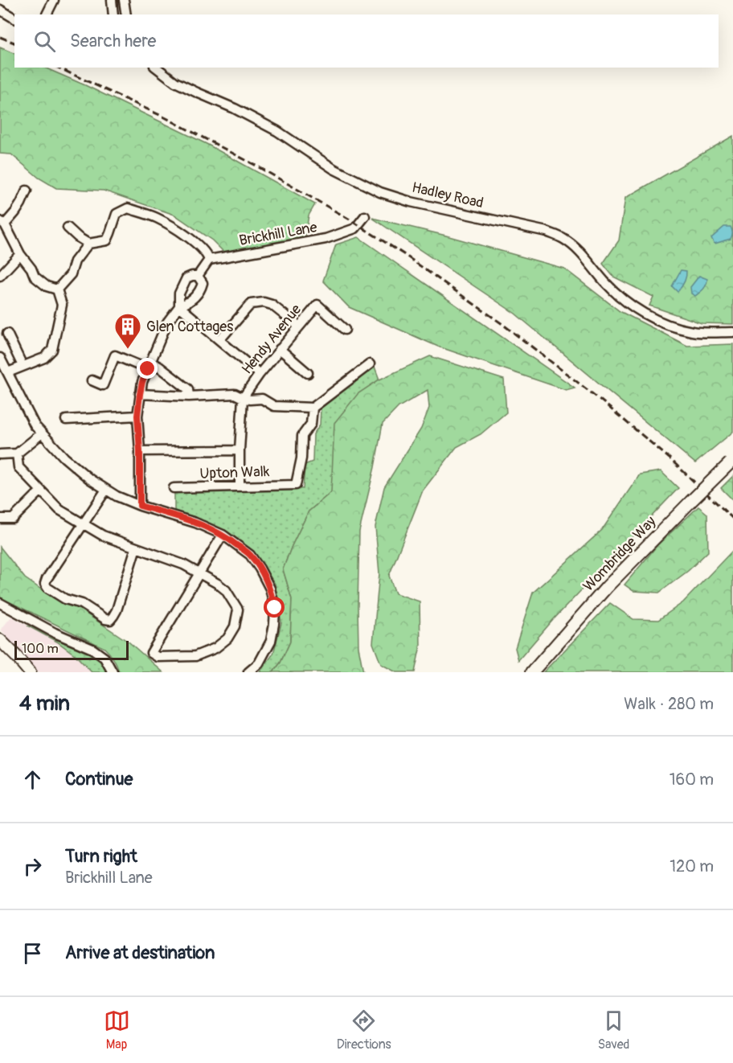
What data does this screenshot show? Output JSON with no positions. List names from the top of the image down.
{
  "streets": {
    "main road": ["Wombridge Way"],
    "street": [
      "Hadley Road",
      "Brickhill Lane",
      "Hendy Avenue",
      "Upton Walk"
    ]
  },
  "places": {
    "building": ["Glen Cottages"]
  },
  "scale_bar": "100 m",
  "page": {
    "search": "Search here",
    "scale": "100 m",
    "heading": ["4 min", "Walk · 280 m"],
    "list": [
      ["Continue", "160 m"],
      ["Turn right", "Brickhill Lane", "120 m"],
      "Arrive at destination"
    ],
    "nav": ["Map", "Directions", "Saved"]
  }
}
